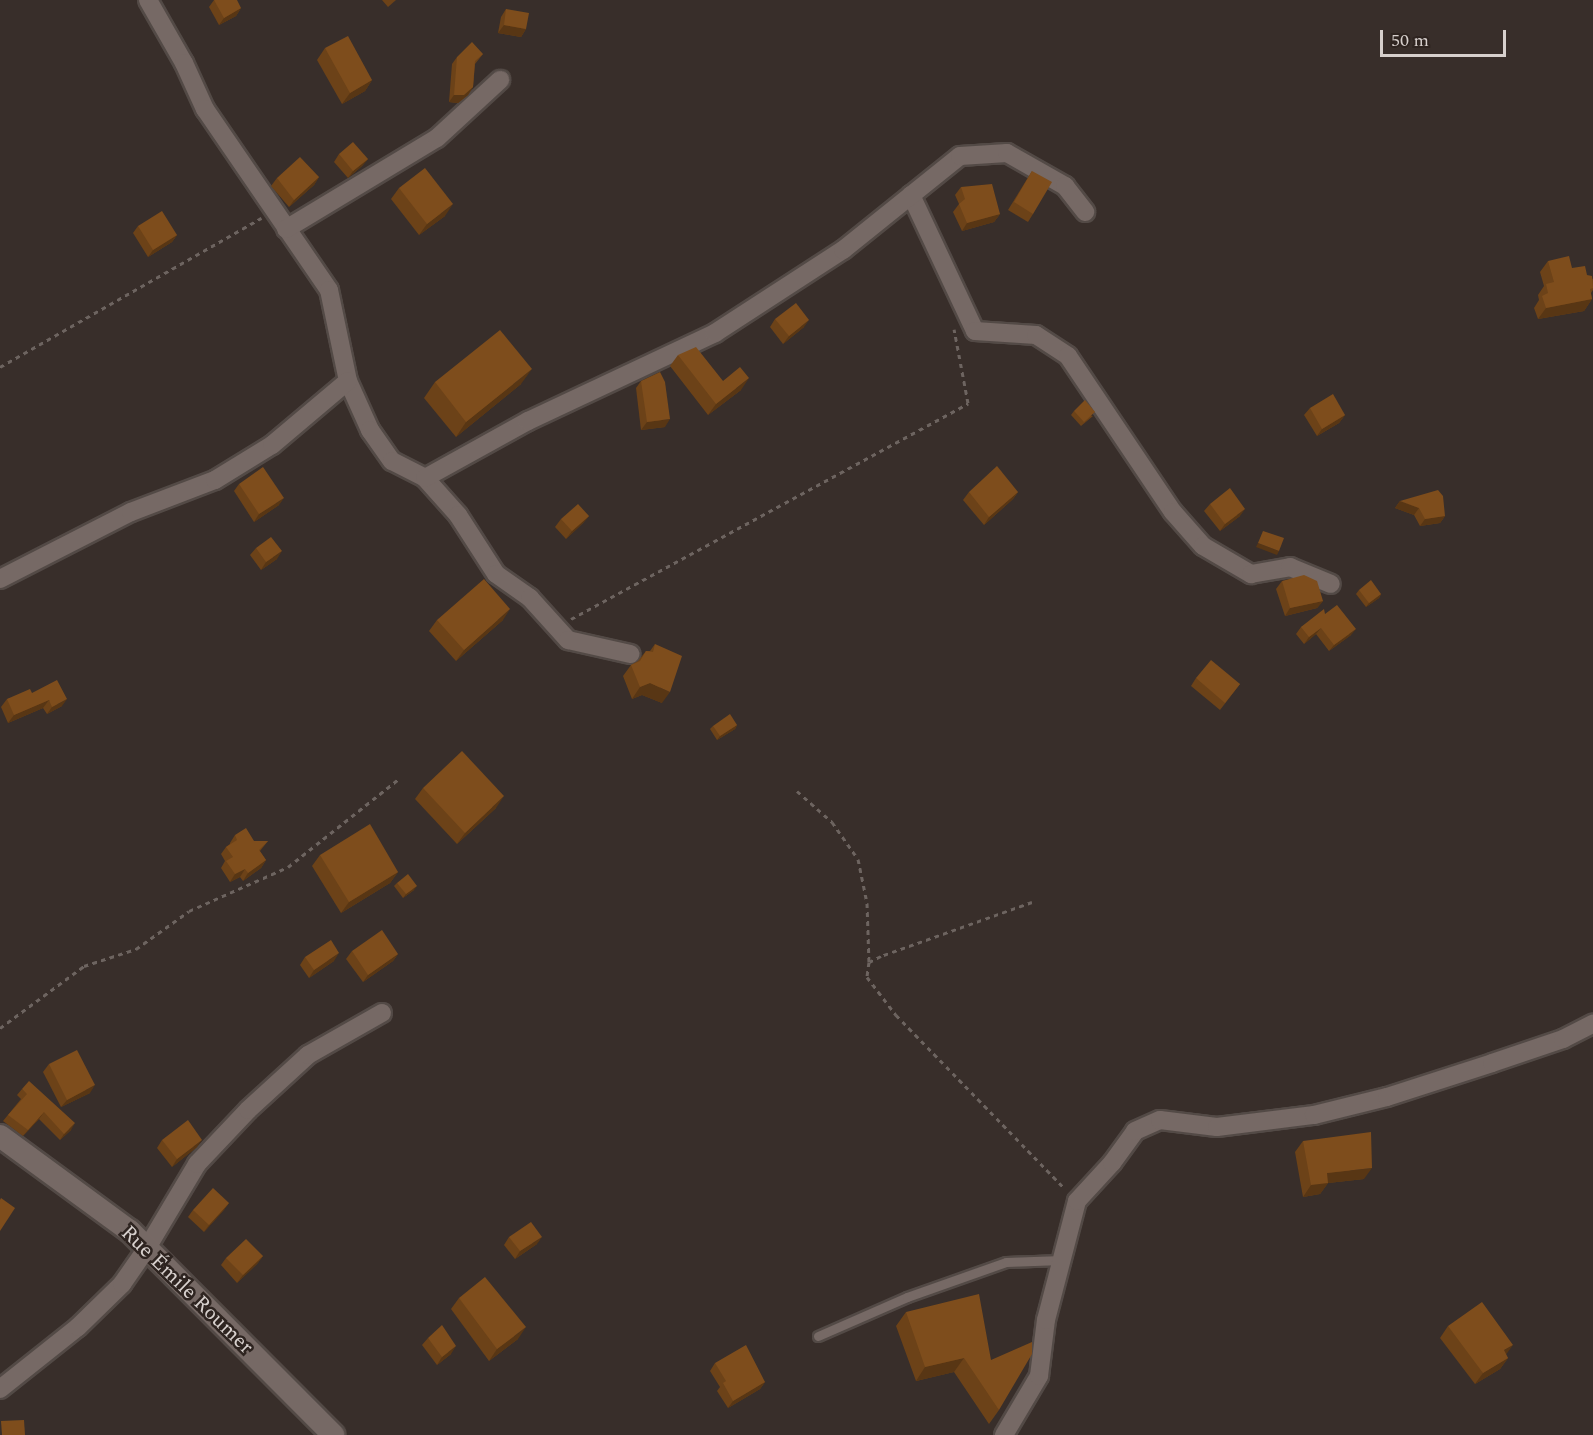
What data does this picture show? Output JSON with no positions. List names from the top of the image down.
{
  "streets": {
    "street": ["Rue Émile Roumer"]
  },
  "scale_bar": "50 m"
}
